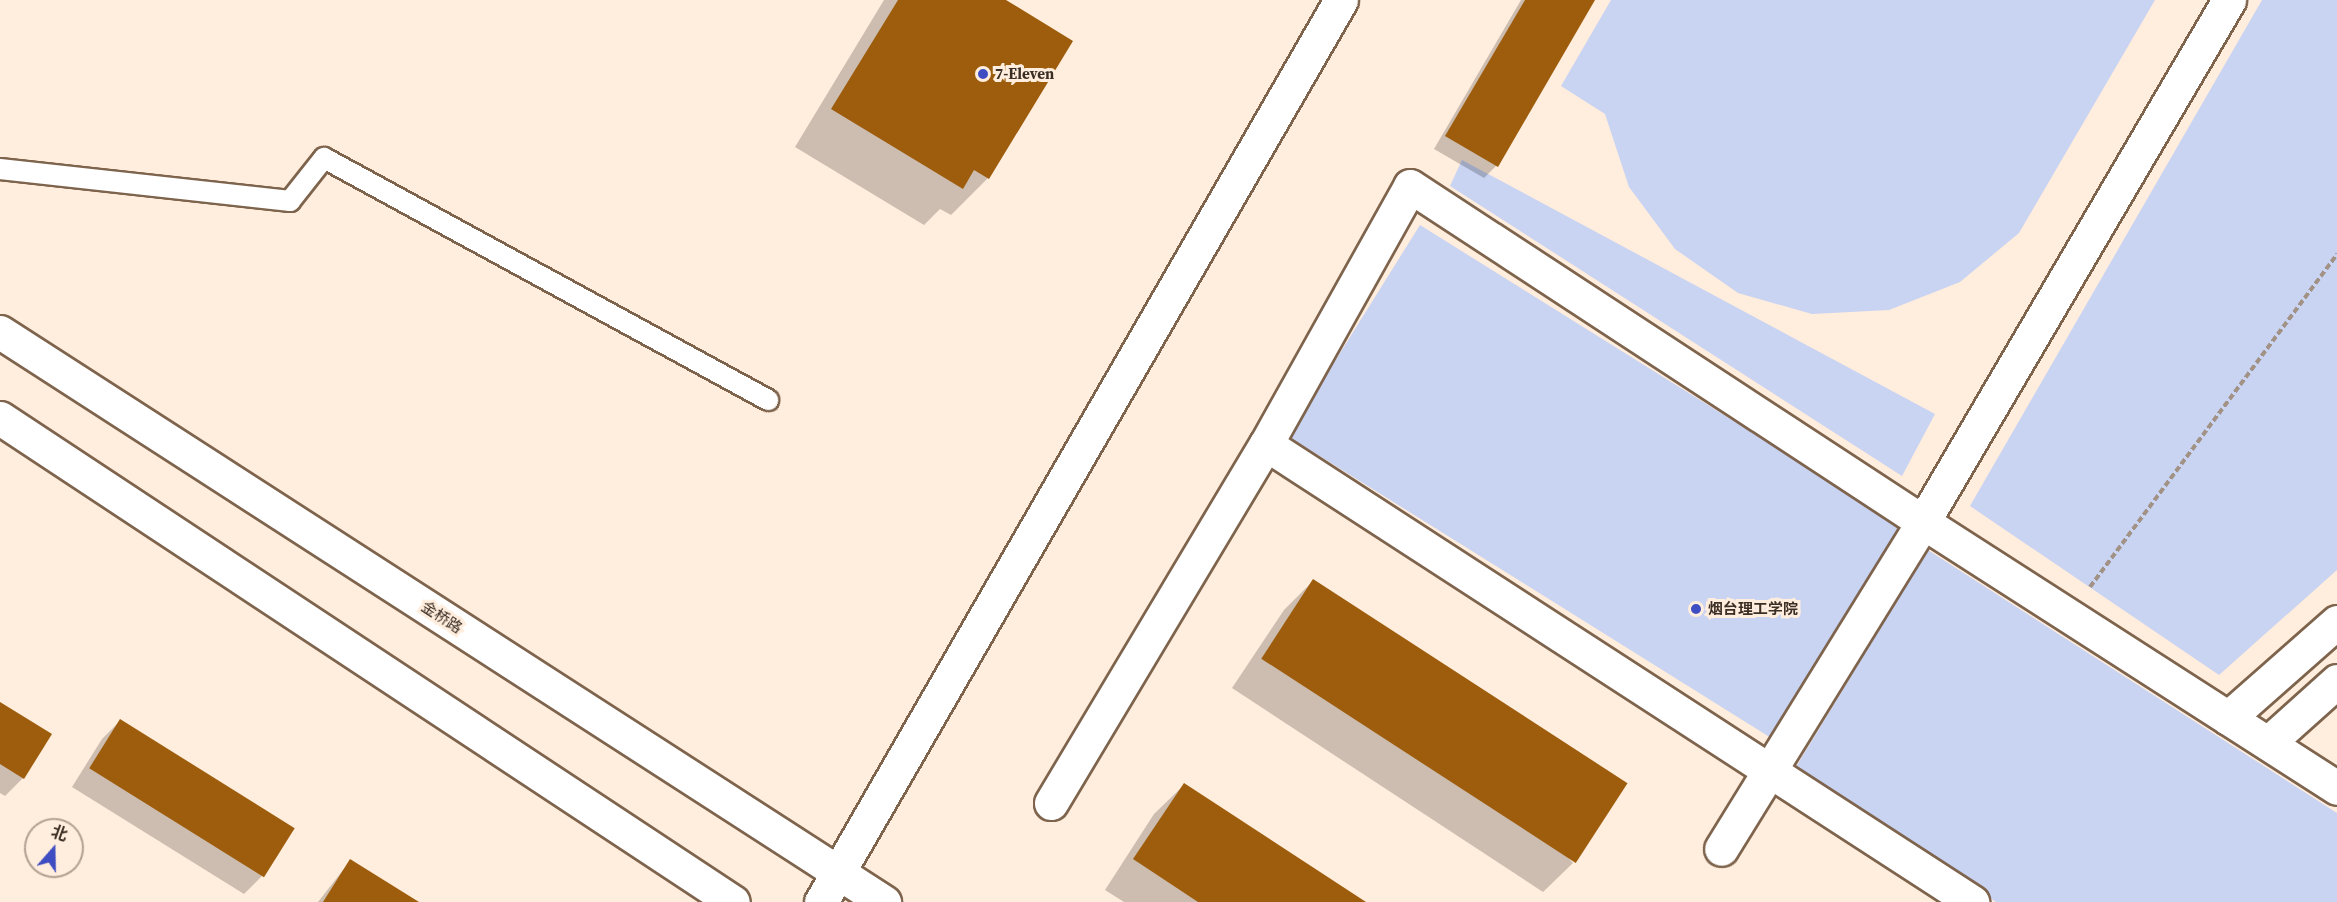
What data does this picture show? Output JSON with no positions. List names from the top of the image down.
{
  "streets": {
    "street": ["金桥路"]
  },
  "places": ["7-Eleven", "烟台理工学院"],
  "north": "top"
}
